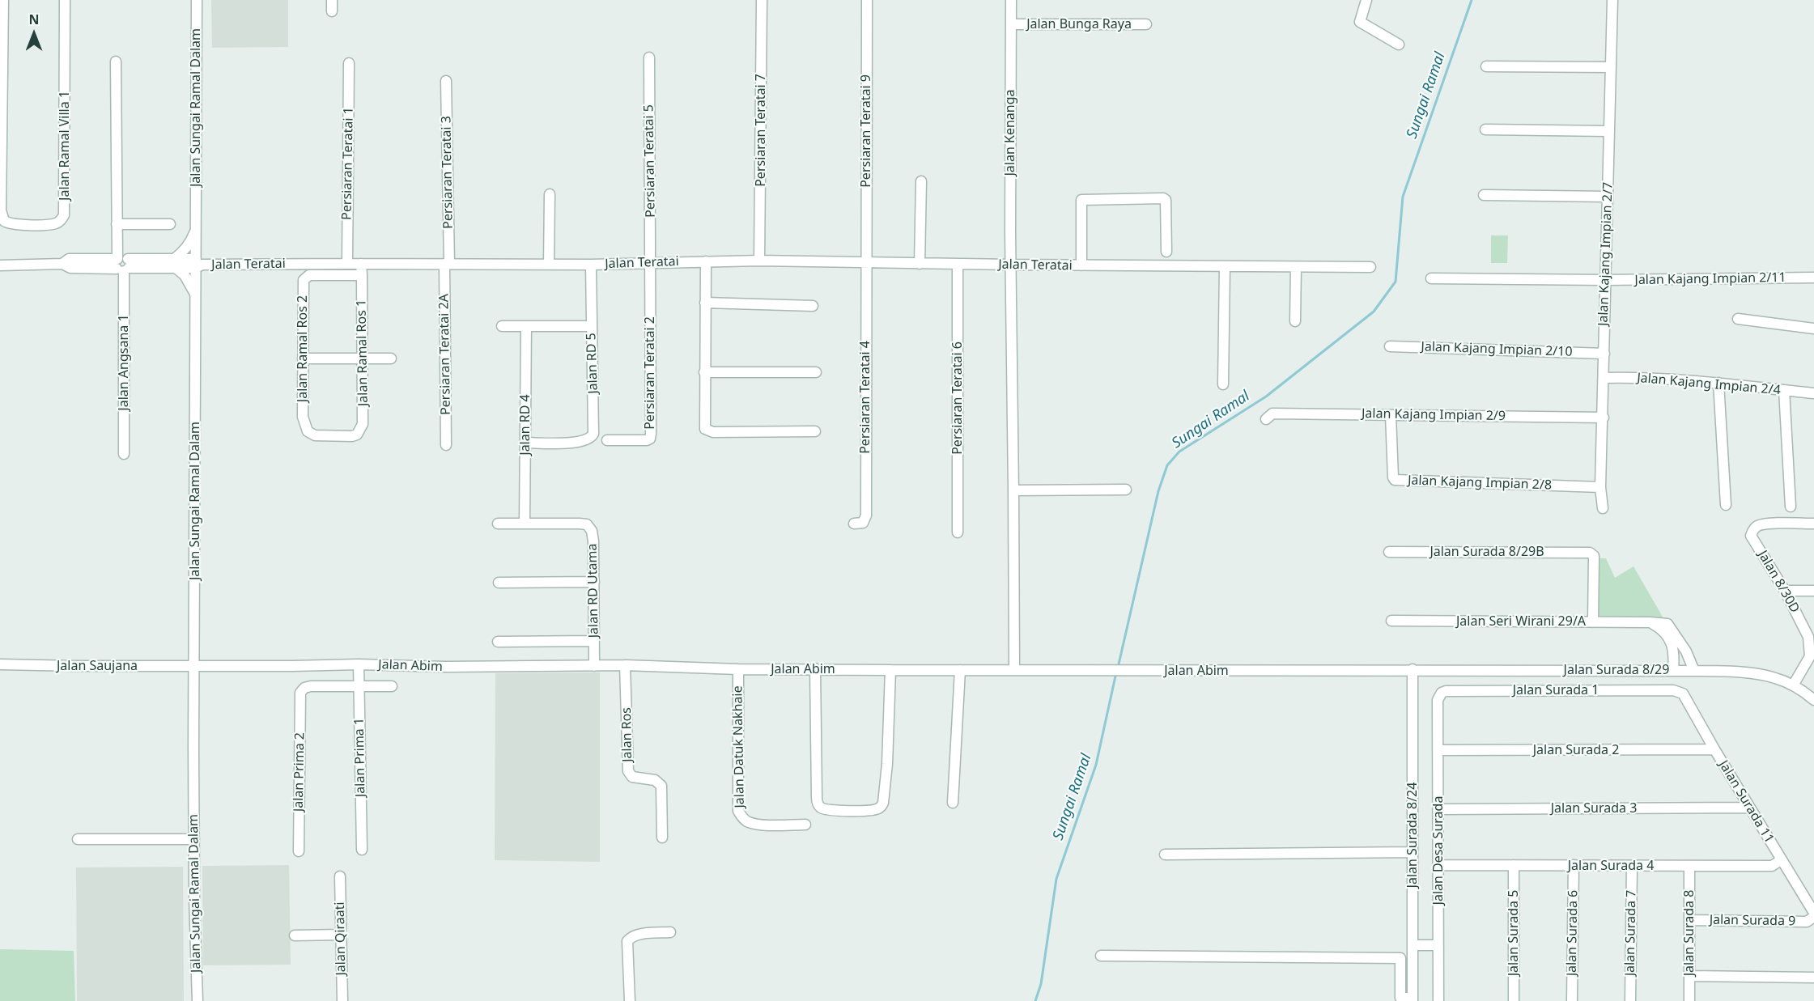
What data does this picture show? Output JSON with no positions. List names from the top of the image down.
{
  "streets": {
    "street": [
      "Jalan Bunga Raya",
      "Jalan Sungai Ramal Dalam",
      "Persiaran Teratai 7",
      "Persiaran Teratai 9",
      "Jalan Kenanga",
      "Jalan Ramal Villa 1",
      "Persiaran Teratai 5",
      "Persiaran Teratai 1",
      "Persiaran Teratai 3",
      "Jalan Kajang Impian 2/7",
      "Jalan Teratai",
      "Jalan Kajang Impian 2/11",
      "Jalan Ramal Ros 2",
      "Jalan Kajang Impian 2/10",
      "Jalan Ramal Ros 1",
      "Persiaran Teratai 2A",
      "Jalan Angsana 1",
      "Jalan RD 5",
      "Persiaran Teratai 2",
      "Jalan Kajang Impian 2/4",
      "Persiaran Teratai 4",
      "Persiaran Teratai 6",
      "Jalan Kajang Impian 2/9",
      "Jalan RD 4",
      "Jalan Kajang Impian 2/8",
      "Jalan Surada 8/29B",
      "Jalan 8/30D",
      "Jalan RD Utama",
      "Jalan Seri Wirani 29/A",
      "Jalan Saujana",
      "Jalan Abim",
      "Jalan Surada 8/29",
      "Jalan Surada 1",
      "Jalan Ros",
      "Jalan Datuk Nakhaie",
      "Jalan Surada 2",
      "Jalan Prima 1",
      "Jalan Prima 2",
      "Jalan Surada 11",
      "Jalan Surada 3",
      "Jalan Surada 8/24",
      "Jalan Desa Surada",
      "Jalan Surada 4",
      "Jalan Surada 9",
      "Jalan Surada 5",
      "Jalan Surada 6",
      "Jalan Surada 7",
      "Jalan Surada 8",
      "Jalan Qiraati"
    ]
  },
  "crossings": [
    ["Jalan Bunga Raya", "Jalan Kenanga"],
    ["Jalan Sungai Ramal Dalam", "Jalan Teratai"],
    ["Jalan Sungai Ramal Dalam", "Jalan Saujana"],
    ["Jalan Sungai Ramal Dalam", "Jalan Abim"],
    ["Persiaran Teratai 7", "Jalan Teratai"],
    ["Persiaran Teratai 9", "Jalan Teratai"],
    ["Persiaran Teratai 9", "Persiaran Teratai 4"],
    ["Jalan Kenanga", "Jalan Teratai"],
    ["Jalan Kenanga", "Jalan Abim"],
    ["Persiaran Teratai 5", "Jalan Teratai"],
    ["Persiaran Teratai 5", "Persiaran Teratai 2"],
    ["Persiaran Teratai 1", "Jalan Teratai"],
    ["Persiaran Teratai 3", "Jalan Teratai"],
    ["Persiaran Teratai 3", "Persiaran Teratai 2A"],
    ["Jalan Kajang Impian 2/7", "Jalan Kajang Impian 2/11"],
    ["Jalan Kajang Impian 2/7", "Jalan Kajang Impian 2/10"],
    ["Jalan Kajang Impian 2/7", "Jalan Kajang Impian 2/4"],
    ["Jalan Kajang Impian 2/7", "Jalan Kajang Impian 2/9"],
    ["Jalan Kajang Impian 2/7", "Jalan Kajang Impian 2/8"],
    ["Jalan Teratai", "Jalan Ramal Ros 1"],
    ["Jalan Teratai", "Persiaran Teratai 2A"],
    ["Jalan Teratai", "Jalan Angsana 1"],
    ["Jalan Teratai", "Jalan RD 5"],
    ["Jalan Teratai", "Persiaran Teratai 2"],
    ["Jalan Teratai", "Persiaran Teratai 4"],
    ["Jalan Teratai", "Persiaran Teratai 6"],
    ["Jalan Ramal Ros 2", "Jalan Ramal Ros 1"],
    ["Jalan RD 5", "Jalan RD 4"],
    ["Jalan Kajang Impian 2/9", "Jalan Kajang Impian 2/8"],
    ["Jalan RD 4", "Jalan RD Utama"],
    ["Jalan Surada 8/29B", "Jalan Seri Wirani 29/A"],
    ["Jalan RD Utama", "Jalan Abim"],
    ["Jalan Seri Wirani 29/A", "Jalan Surada 8/29"],
    ["Jalan Saujana", "Jalan Abim"],
    ["Jalan Abim", "Jalan Surada 8/29"],
    ["Jalan Abim", "Jalan Ros"],
    ["Jalan Abim", "Jalan Datuk Nakhaie"],
    ["Jalan Abim", "Jalan Prima 1"],
    ["Jalan Abim", "Jalan Surada 8/24"],
    ["Jalan Surada 8/29", "Jalan Surada 8/24"],
    ["Jalan Surada 1", "Jalan Surada 11"],
    ["Jalan Surada 1", "Jalan Desa Surada"],
    ["Jalan Surada 2", "Jalan Surada 11"],
    ["Jalan Surada 2", "Jalan Desa Surada"],
    ["Jalan Prima 1", "Jalan Prima 2"],
    ["Jalan Surada 11", "Jalan Surada 3"],
    ["Jalan Surada 11", "Jalan Surada 4"],
    ["Jalan Surada 3", "Jalan Desa Surada"],
    ["Jalan Desa Surada", "Jalan Surada 4"],
    ["Jalan Surada 4", "Jalan Surada 5"],
    ["Jalan Surada 4", "Jalan Surada 6"],
    ["Jalan Surada 4", "Jalan Surada 7"],
    ["Jalan Surada 4", "Jalan Surada 8"],
    ["Jalan Surada 9", "Jalan Surada 8"]
  ],
  "water": ["Sungai Ramal"],
  "north": "top"
}
